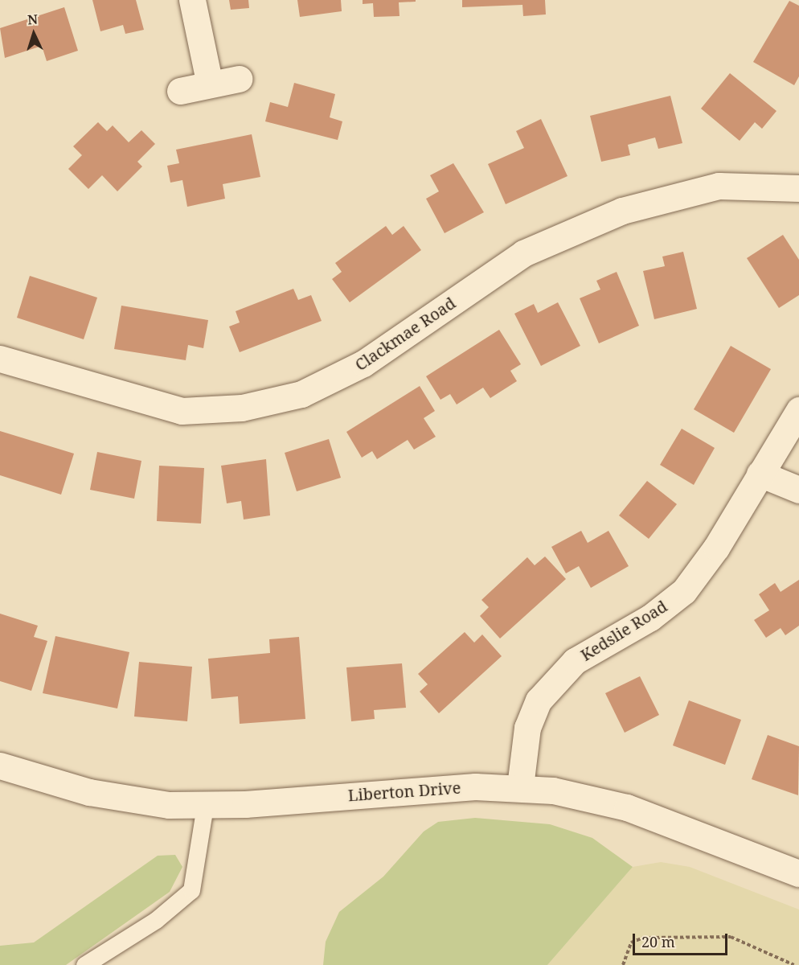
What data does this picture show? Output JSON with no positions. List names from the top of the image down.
{
  "streets": {
    "street": ["Clackmae Road", "Kedslie Road", "Liberton Drive"]
  },
  "crossings": [
    ["Kedslie Road", "Liberton Drive"]
  ],
  "scale_bar": "20 m",
  "north": "top"
}
